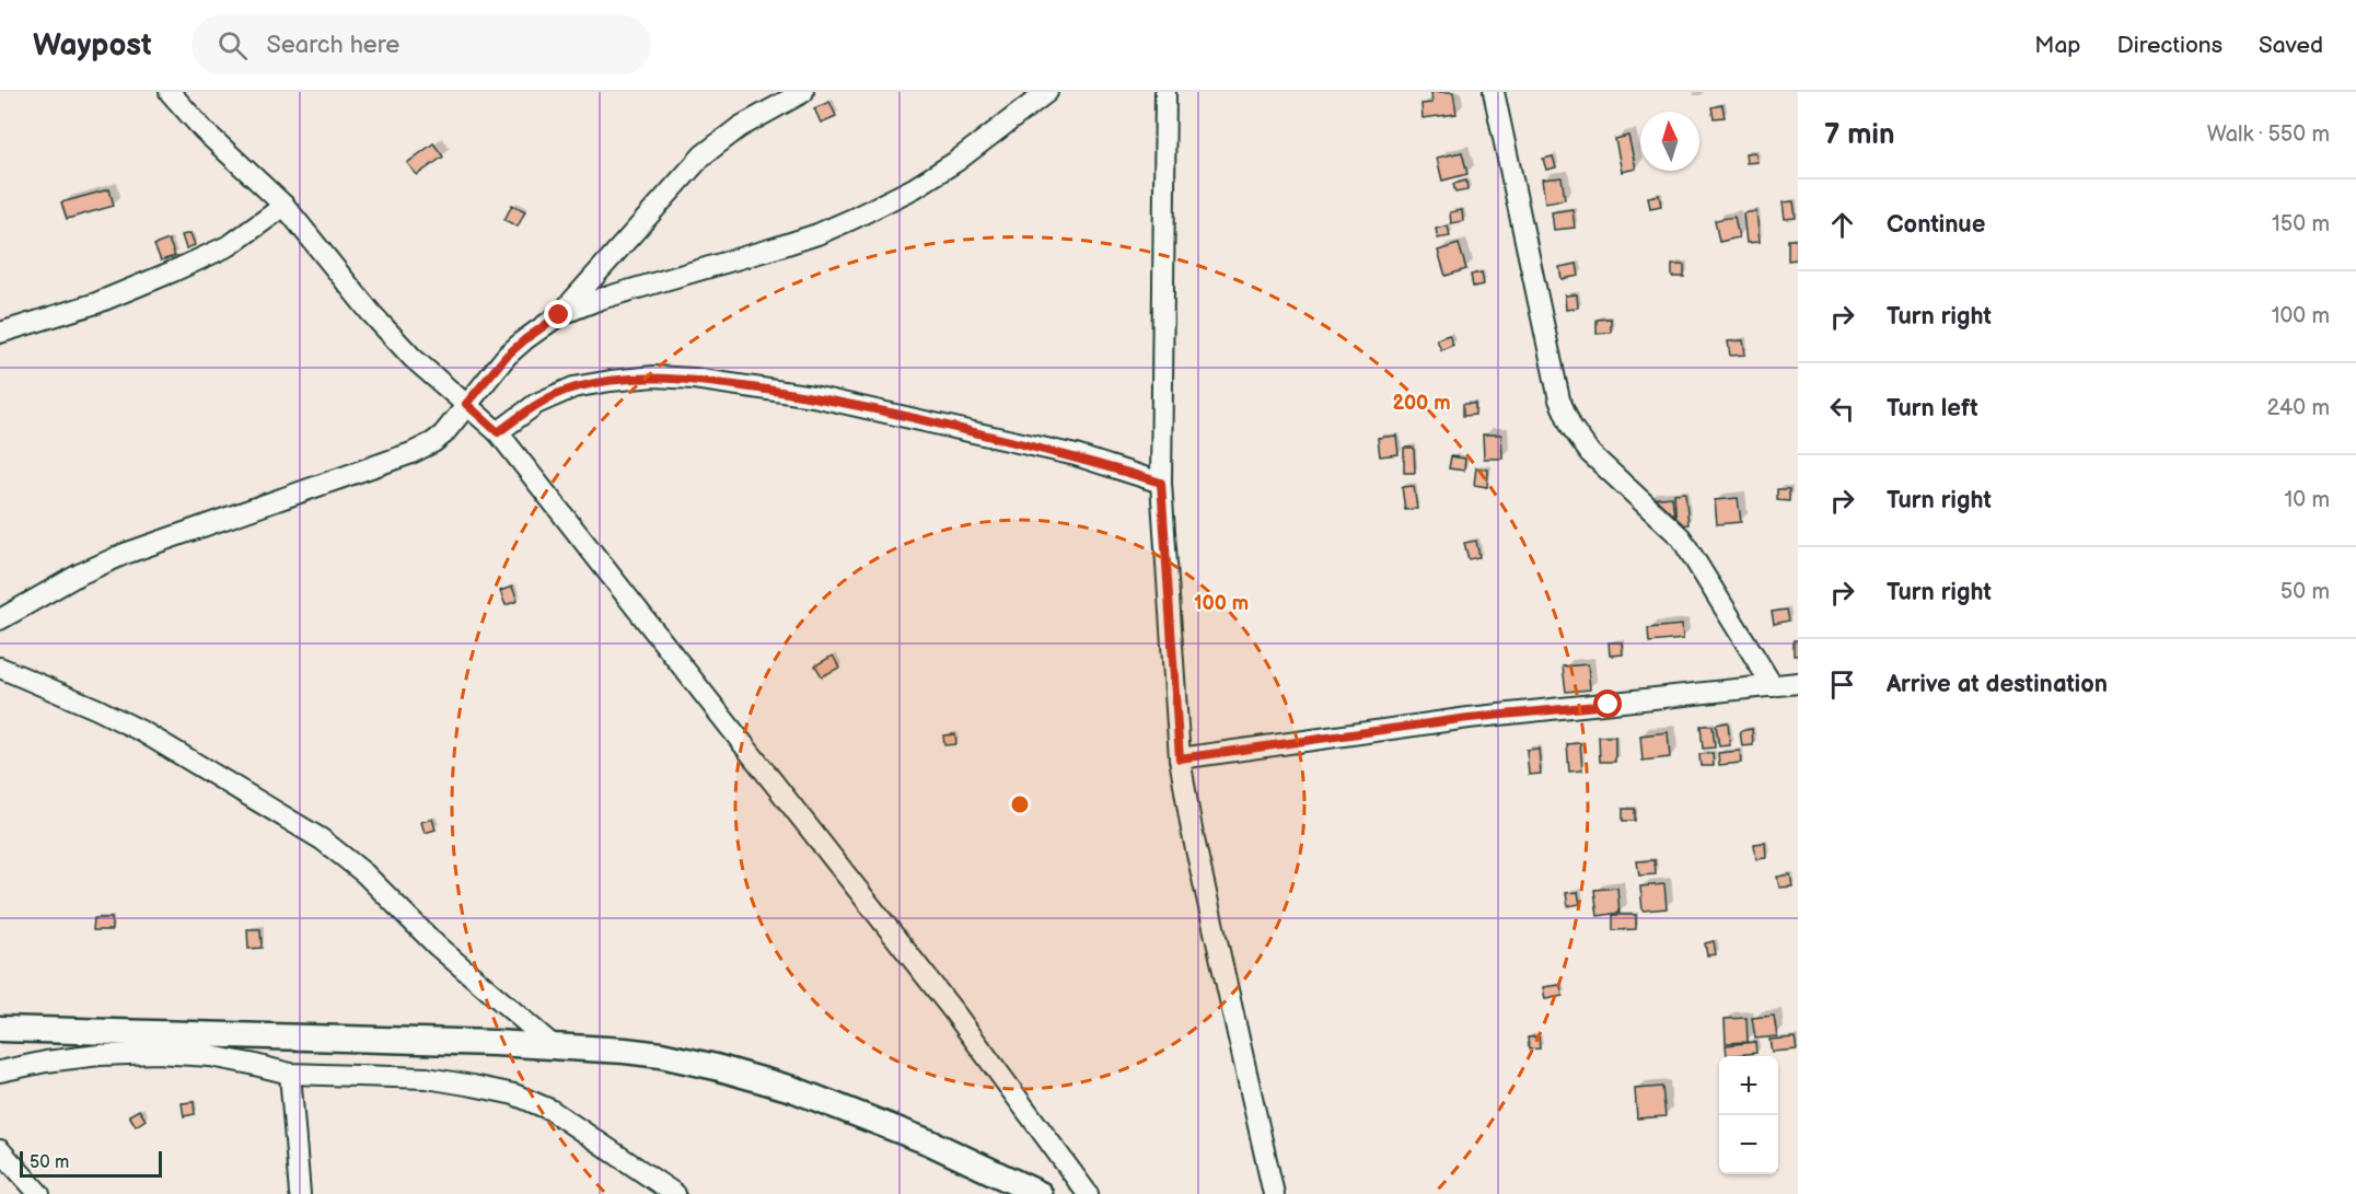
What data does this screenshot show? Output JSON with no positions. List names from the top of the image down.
{
  "scale_bar": "50 m",
  "north": "top",
  "page": {
    "header": "Waypost",
    "search": "Search here",
    "nav": ["Map", "Directions", "Saved"],
    "heading": ["7 min", "Walk · 550 m"],
    "list": [
      ["Continue", "150 m"],
      ["Turn right", "100 m"],
      ["Turn left", "240 m"],
      ["Turn right", "10 m"],
      ["Turn right", "50 m"],
      "Arrive at destination"
    ],
    "map_buttons": ["+", "−"],
    "scale": "50 m"
  },
  "rings": ["200 m", "100 m"]
}
